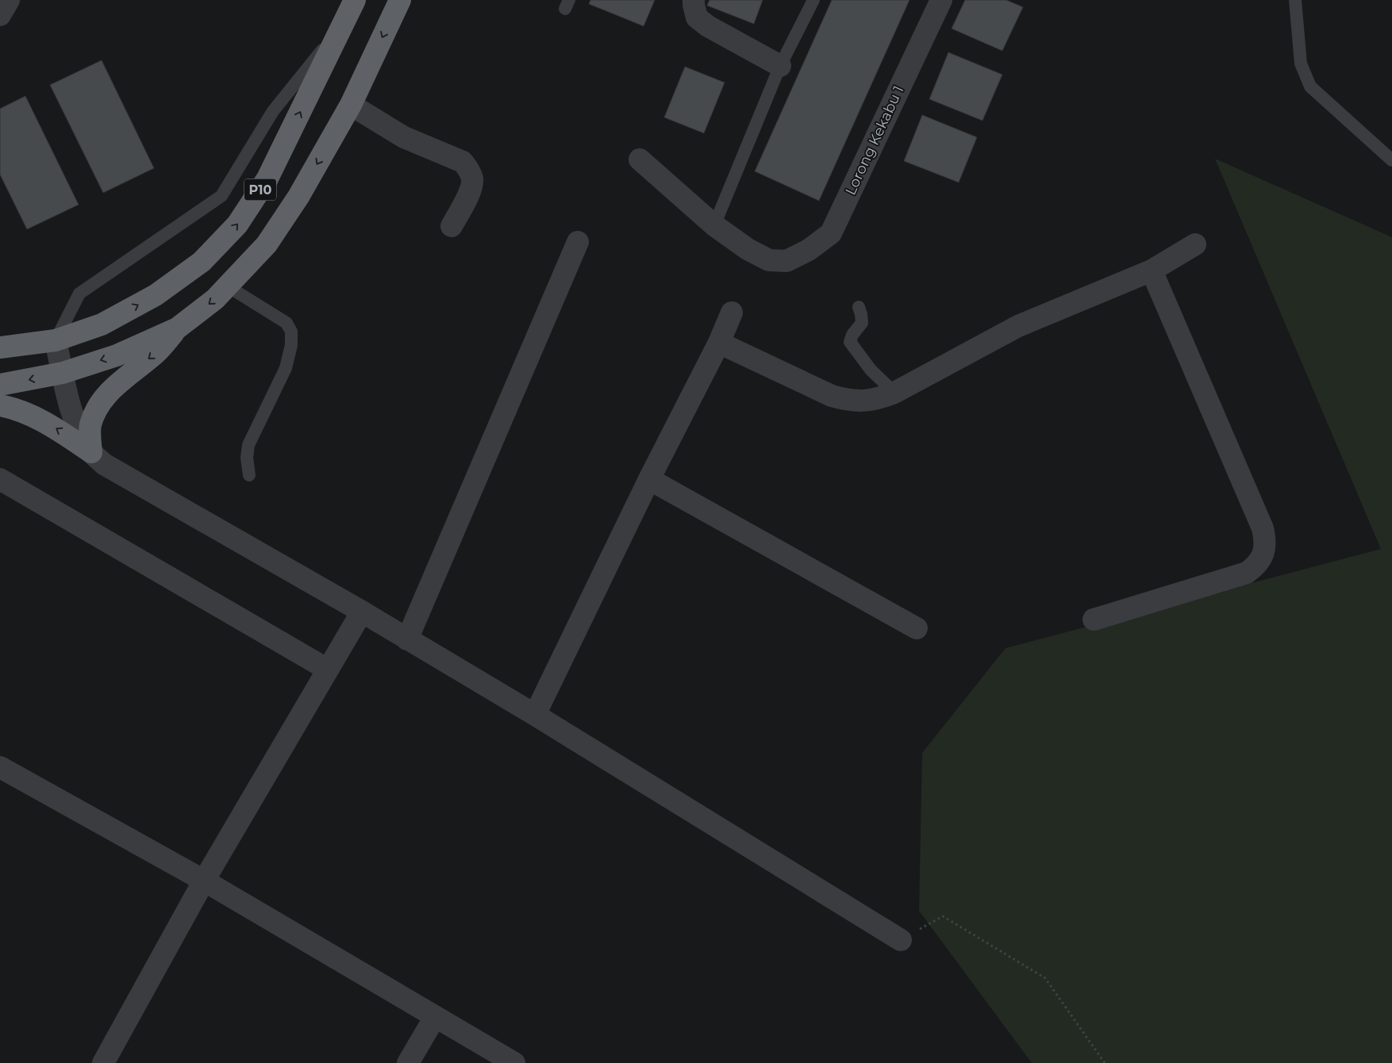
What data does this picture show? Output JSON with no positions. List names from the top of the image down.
{
  "streets": {
    "highway": ["P10"],
    "street": ["Lorong Kekabu 1"]
  }
}
